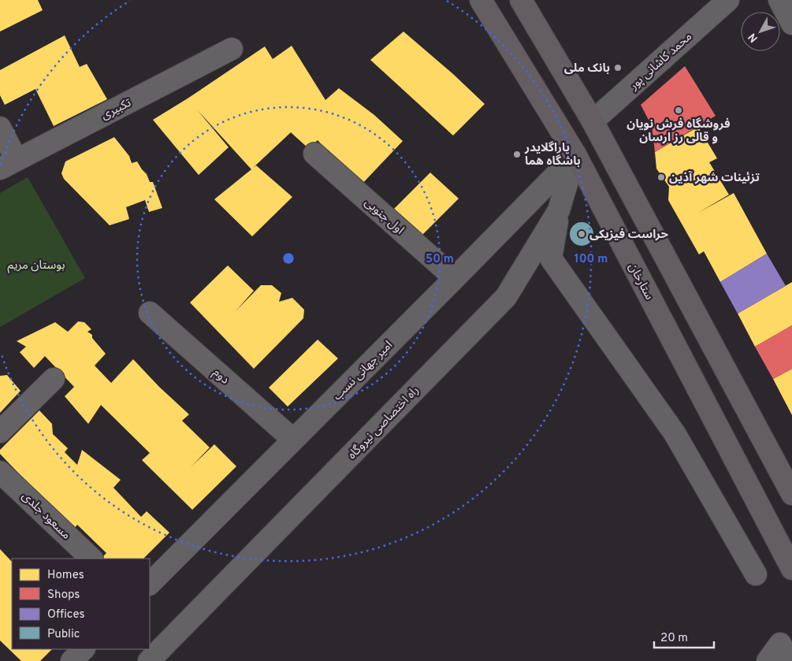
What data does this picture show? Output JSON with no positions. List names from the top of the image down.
{
  "streets": {
    "main road": ["ستارخان"],
    "street": [
      "محمد کاشانی پور",
      "تکبیری",
      "اول جنوبی",
      "امیر جهانی نسب",
      "دوم",
      "راه اختصاصی نیروگاه",
      "مسعود جلدی"
    ]
  },
  "crossings": [
    ["اول جنوبی", "امیر جهانی نسب"],
    ["ستارخان", "امیر جهانی نسب"],
    ["ستارخان", "راه اختصاصی نیروگاه"],
    ["امیر جهانی نسب", "دوم"],
    ["امیر جهانی نسب", "راه اختصاصی نیروگاه"]
  ],
  "parks": ["بوستان مریم"],
  "places": [
    "بانک ملی",
    "فروشگاه فرش نویان و قالی رز ارسان",
    "پاراگلایدر باشگاه هما",
    "تزئینات شهر آذین",
    "حراست فیزیکی"
  ],
  "legend": [
    "Homes",
    "Shops",
    "Offices",
    "Public"
  ],
  "scale_bar": "20 m",
  "north": "bottom left",
  "rings": ["50 m", "100 m"]
}
